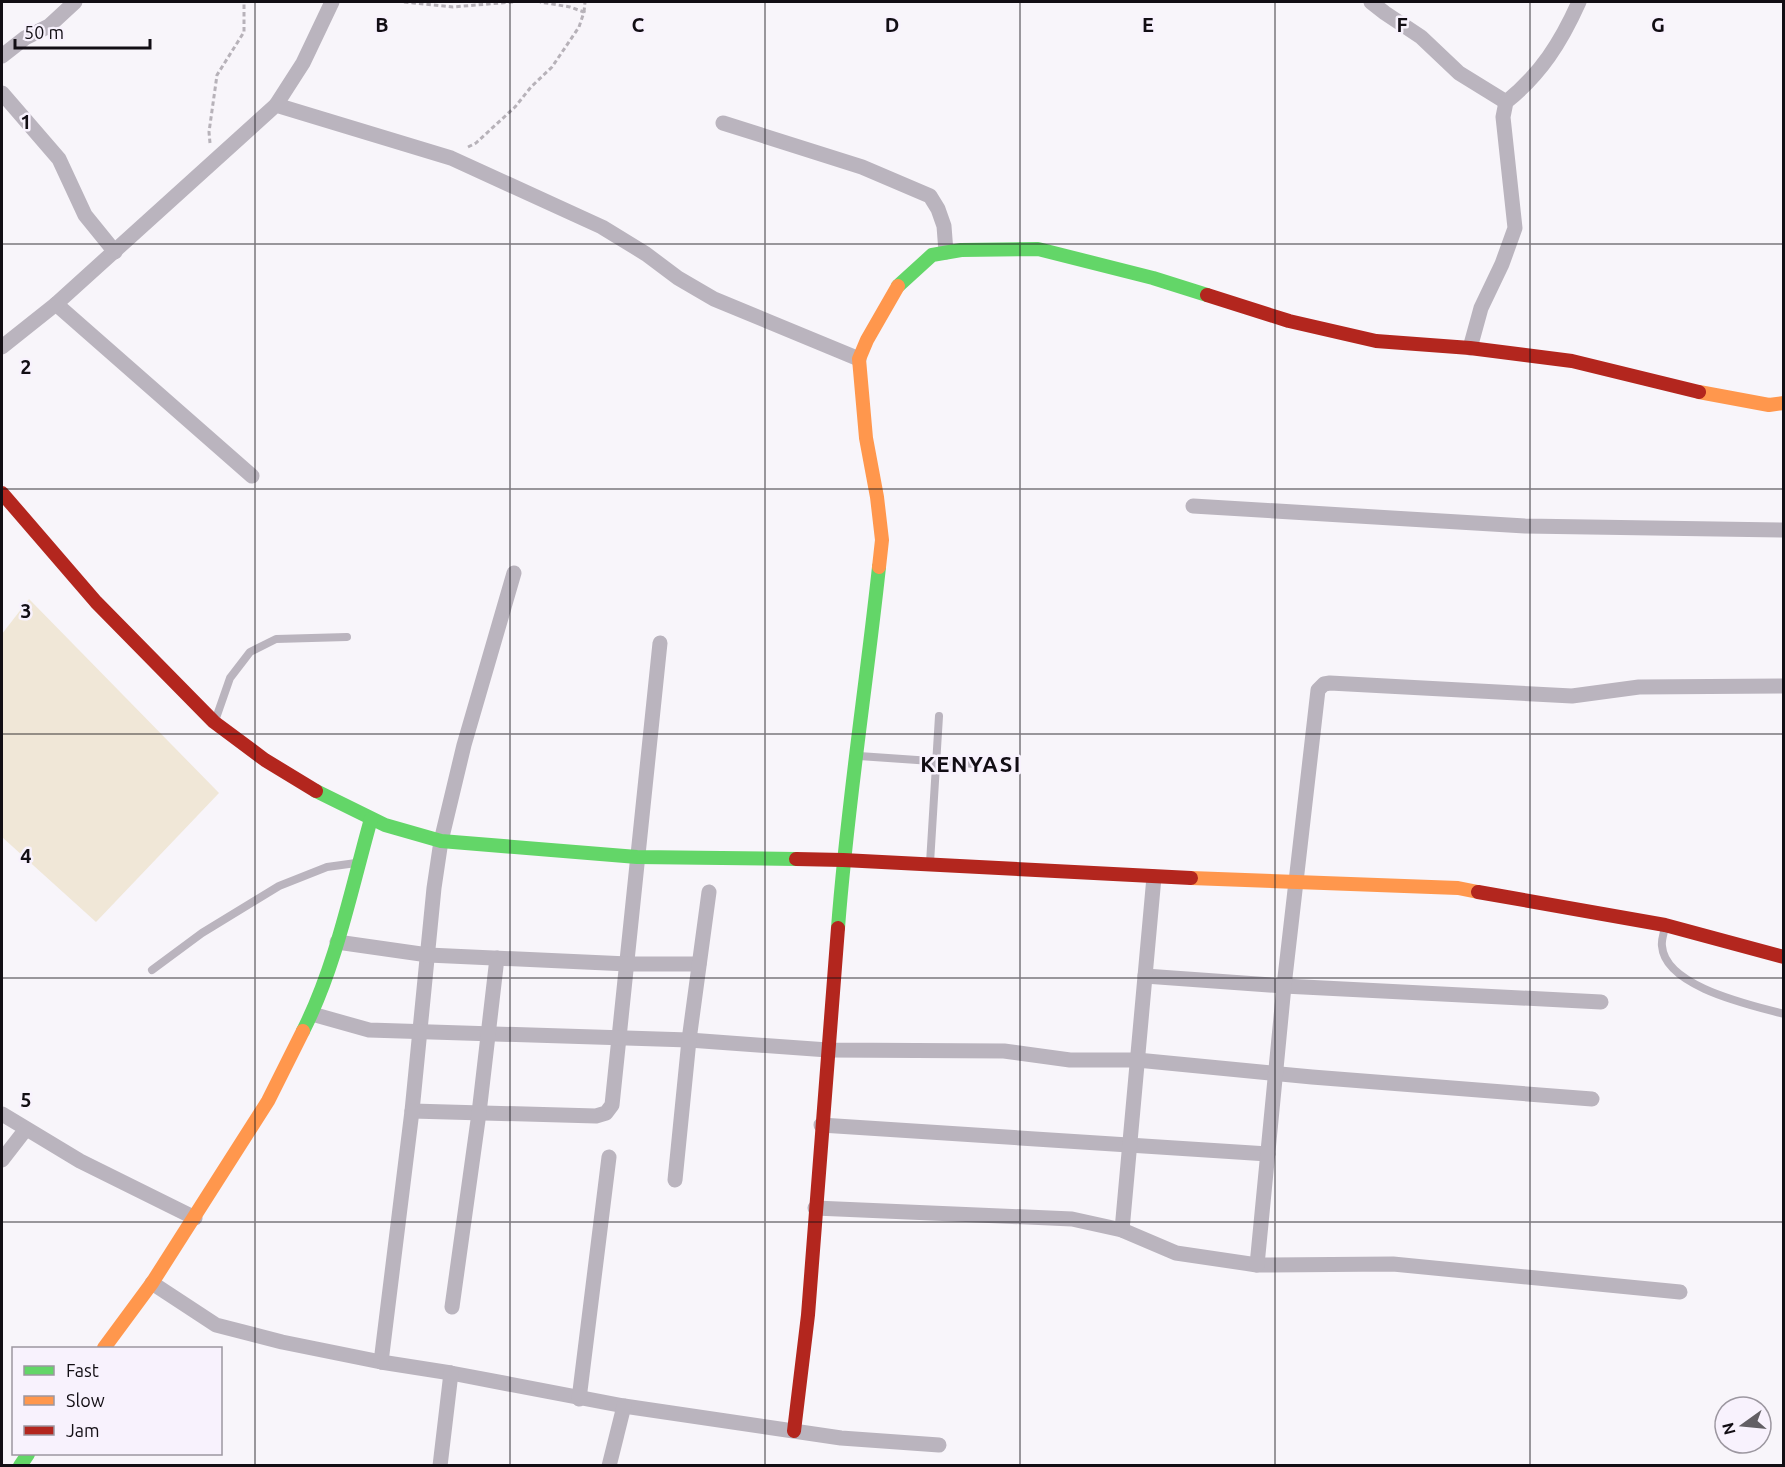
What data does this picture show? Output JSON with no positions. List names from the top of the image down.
{
  "districts": ["KENYASI"],
  "legend": ["Fast", "Slow", "Jam"],
  "scale_bar": "50 m",
  "north": "left",
  "grid": {
    "columns": [
      "B",
      "C",
      "D",
      "E",
      "F",
      "G"
    ],
    "rows": [
      "1",
      "2",
      "3",
      "4",
      "5"
    ]
  }
}
